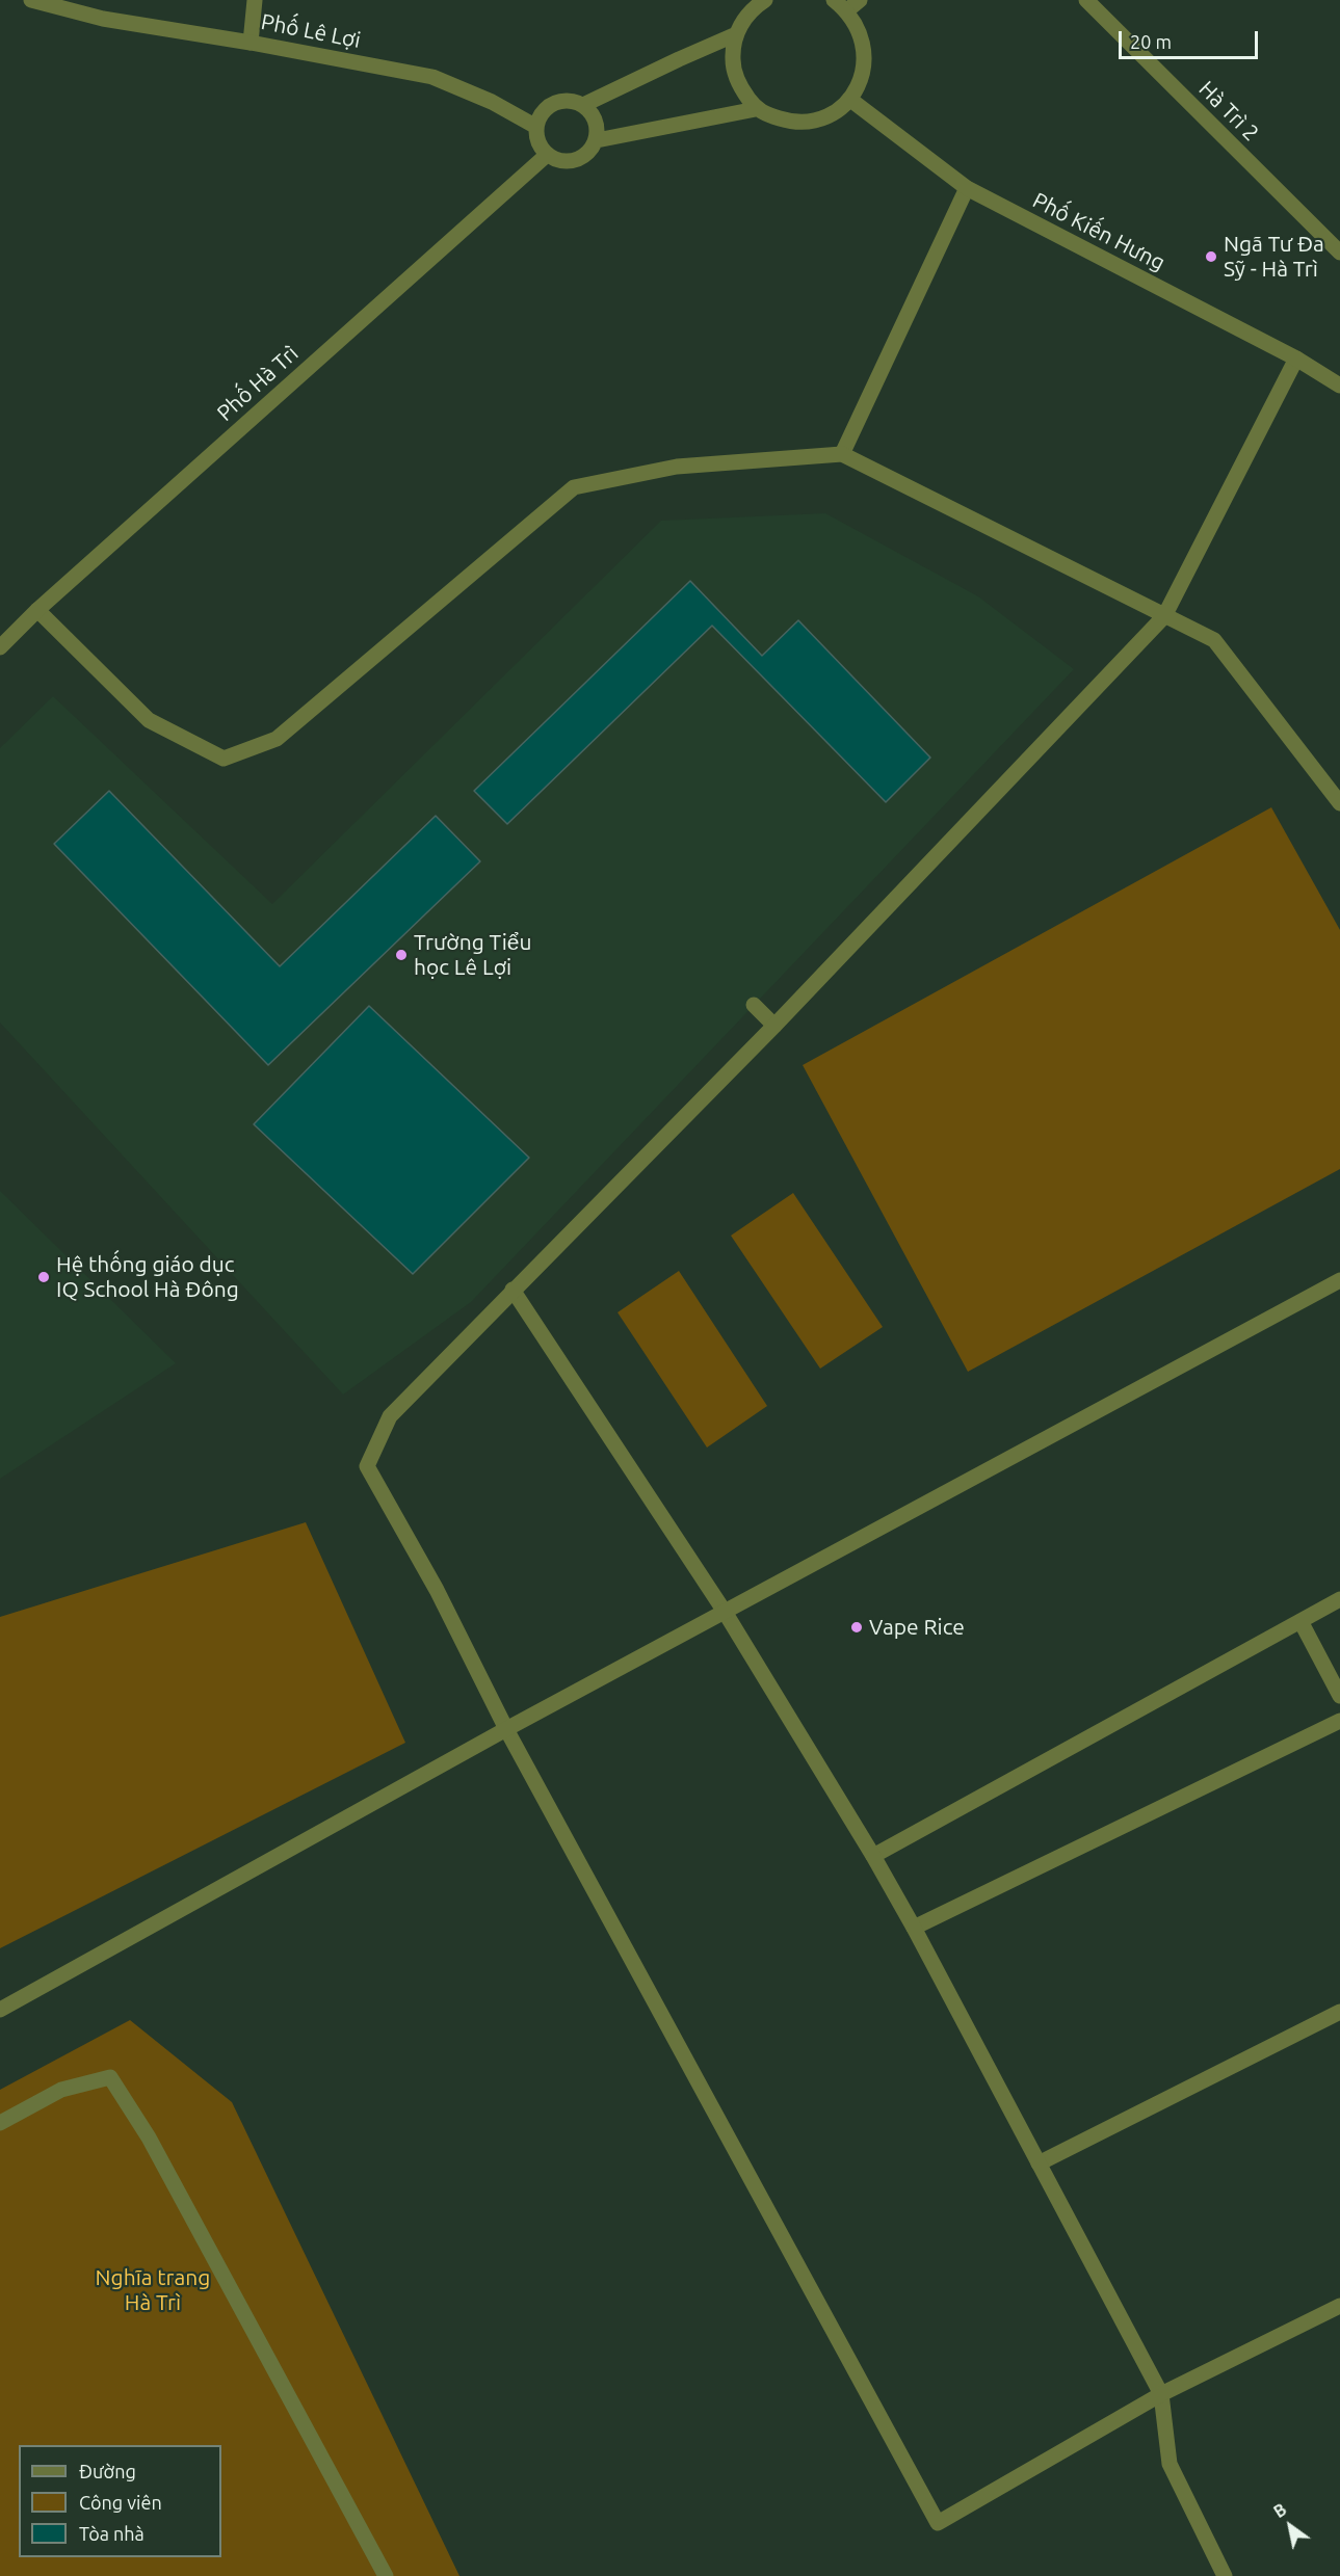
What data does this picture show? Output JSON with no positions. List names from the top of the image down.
{
  "streets": {
    "street": [
      "Phố Lê Lợi",
      "Hà Trì 2",
      "Phố Kiến Hưng",
      "Phố Hà Trì"
    ]
  },
  "crossings": [
    ["Phố Lê Lợi", "Phố Hà Trì"]
  ],
  "parks": ["Nghĩa trang Hà Trì"],
  "places": [
    "Ngã Tư Đa Sỹ - Hà Trì",
    "Trường Tiểu học Lê Lợi",
    "Hệ thống giáo dục IQ School Hà Đông",
    "Vape Rice"
  ],
  "legend": ["Đường", "Công viên", "Tòa nhà"],
  "scale_bar": "20 m",
  "north": "top left"
}
